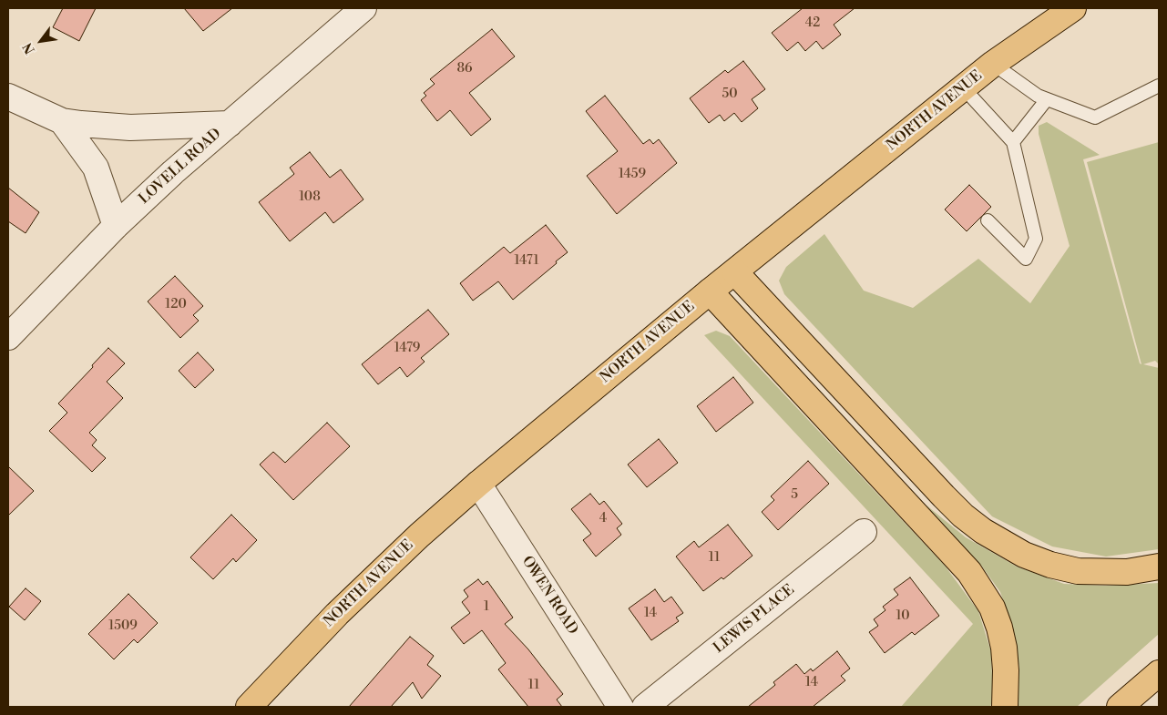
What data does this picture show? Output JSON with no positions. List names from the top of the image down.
{
  "streets": {
    "main road": ["NORTH AVENUE"],
    "street": ["LOVELL ROAD", "OWEN ROAD", "LEWIS PLACE"]
  },
  "crossings": [
    ["NORTH AVENUE", "OWEN ROAD"]
  ],
  "house_numbers": [
    "42",
    "86",
    "50",
    "1459",
    "108",
    "1471",
    "120",
    "1479",
    "5",
    "4",
    "11",
    "1",
    "14",
    "10",
    "1509",
    "14",
    "11"
  ],
  "north": "bottom left"
}
